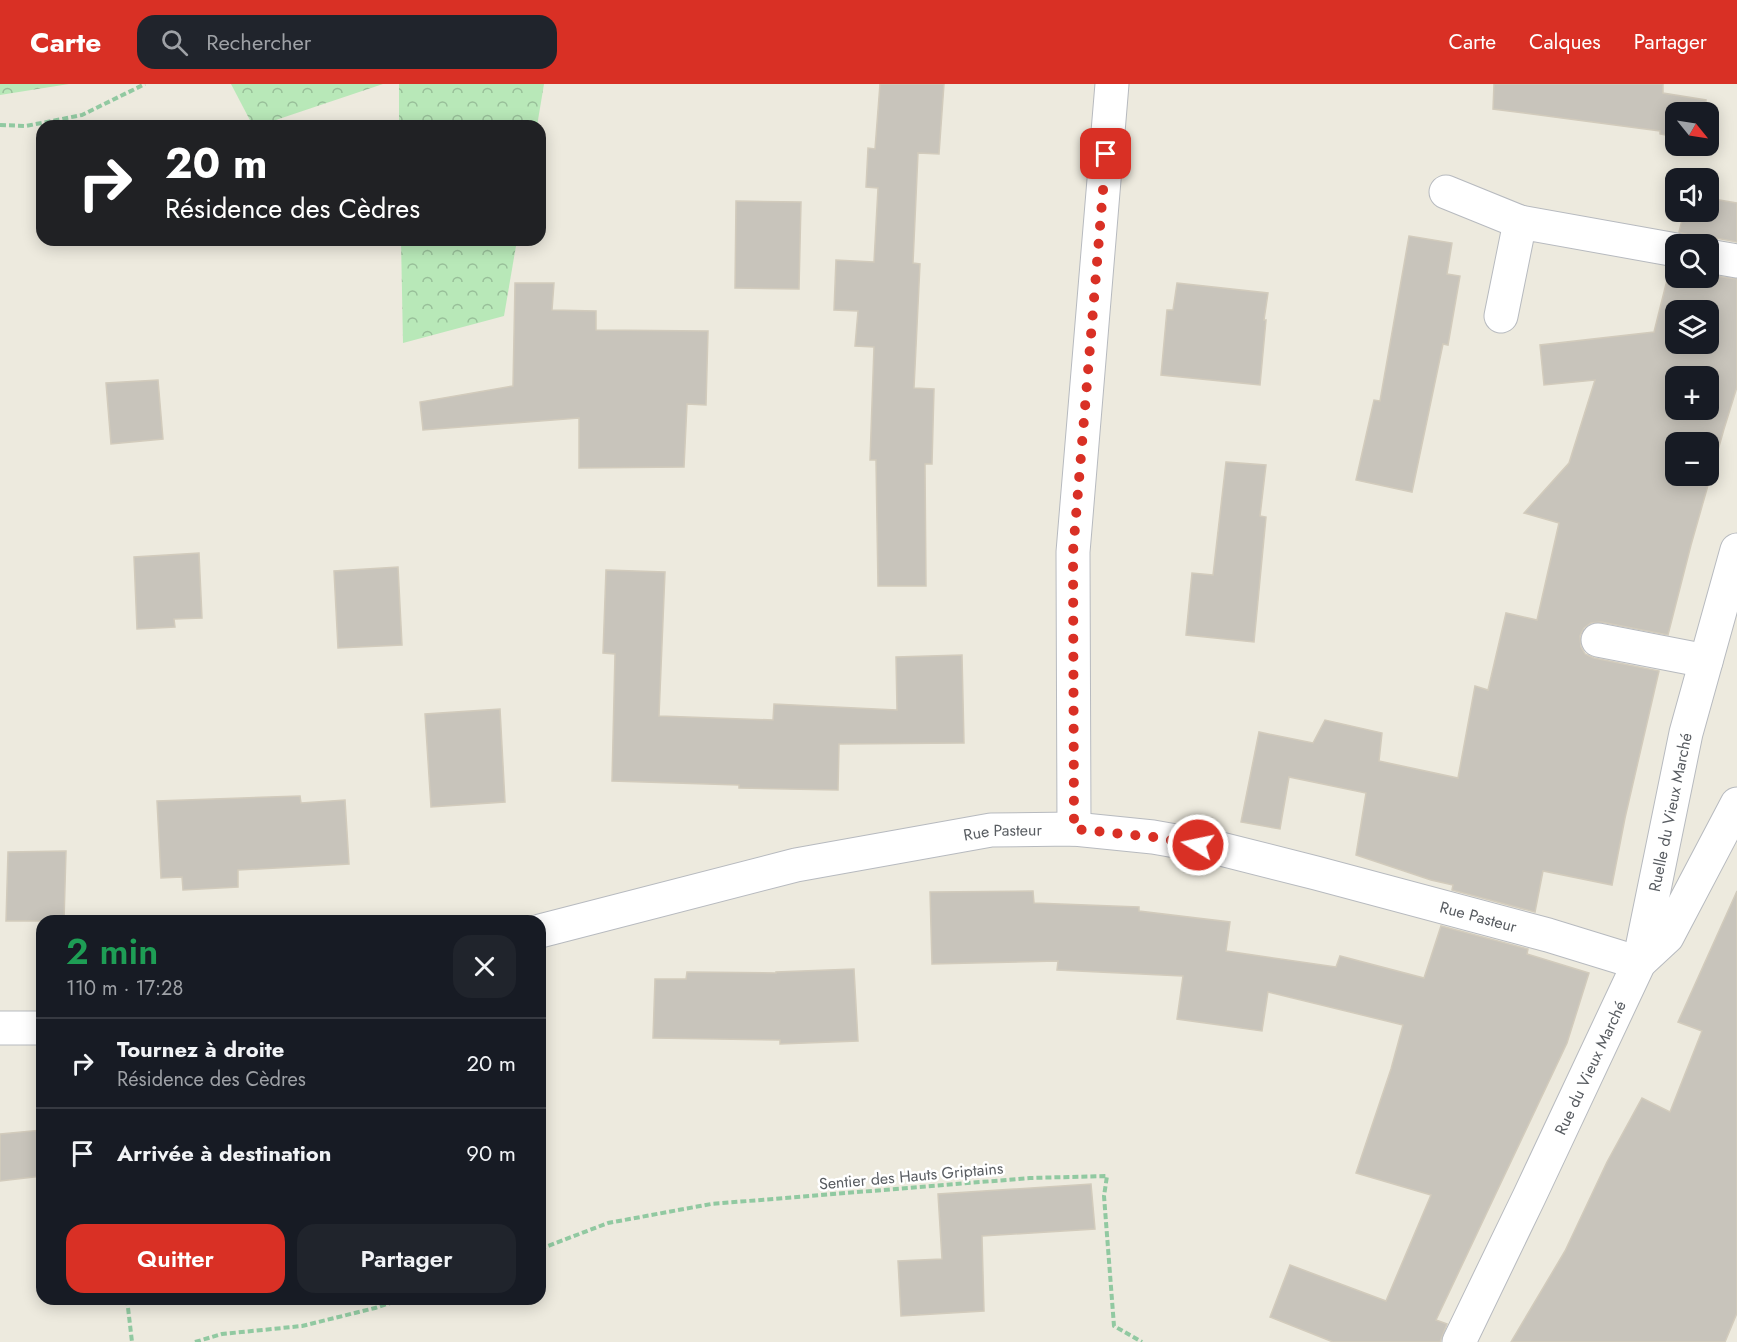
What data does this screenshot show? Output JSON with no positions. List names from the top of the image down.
{
  "streets": {
    "street": ["Ruelle du Vieux Marché", "Rue Pasteur", "Rue du Vieux Marché"],
    "path": ["Sentier des Hauts Griptains"]
  },
  "crossings": [
    ["Ruelle du Vieux Marché", "Rue Pasteur"],
    ["Ruelle du Vieux Marché", "Rue du Vieux Marché"],
    ["Rue Pasteur", "Rue du Vieux Marché"]
  ],
  "north": "bottom right",
  "page": {
    "header": "Carte",
    "search": "Rechercher",
    "nav": ["Carte", "Calques", "Partager"],
    "map_buttons": ["+", "−"],
    "turn": ["20 m", "Résidence des Cèdres"],
    "heading": ["2 min", "110 m · 17:28"],
    "list": [
      {
        "name": "Tournez à droite",
        "note": "Résidence des Cèdres",
        "value": "20 m"
      },
      {
        "name": "Arrivée à destination",
        "value": "90 m"
      }
    ],
    "buttons": ["Quitter", "Partager"]
  }
}
